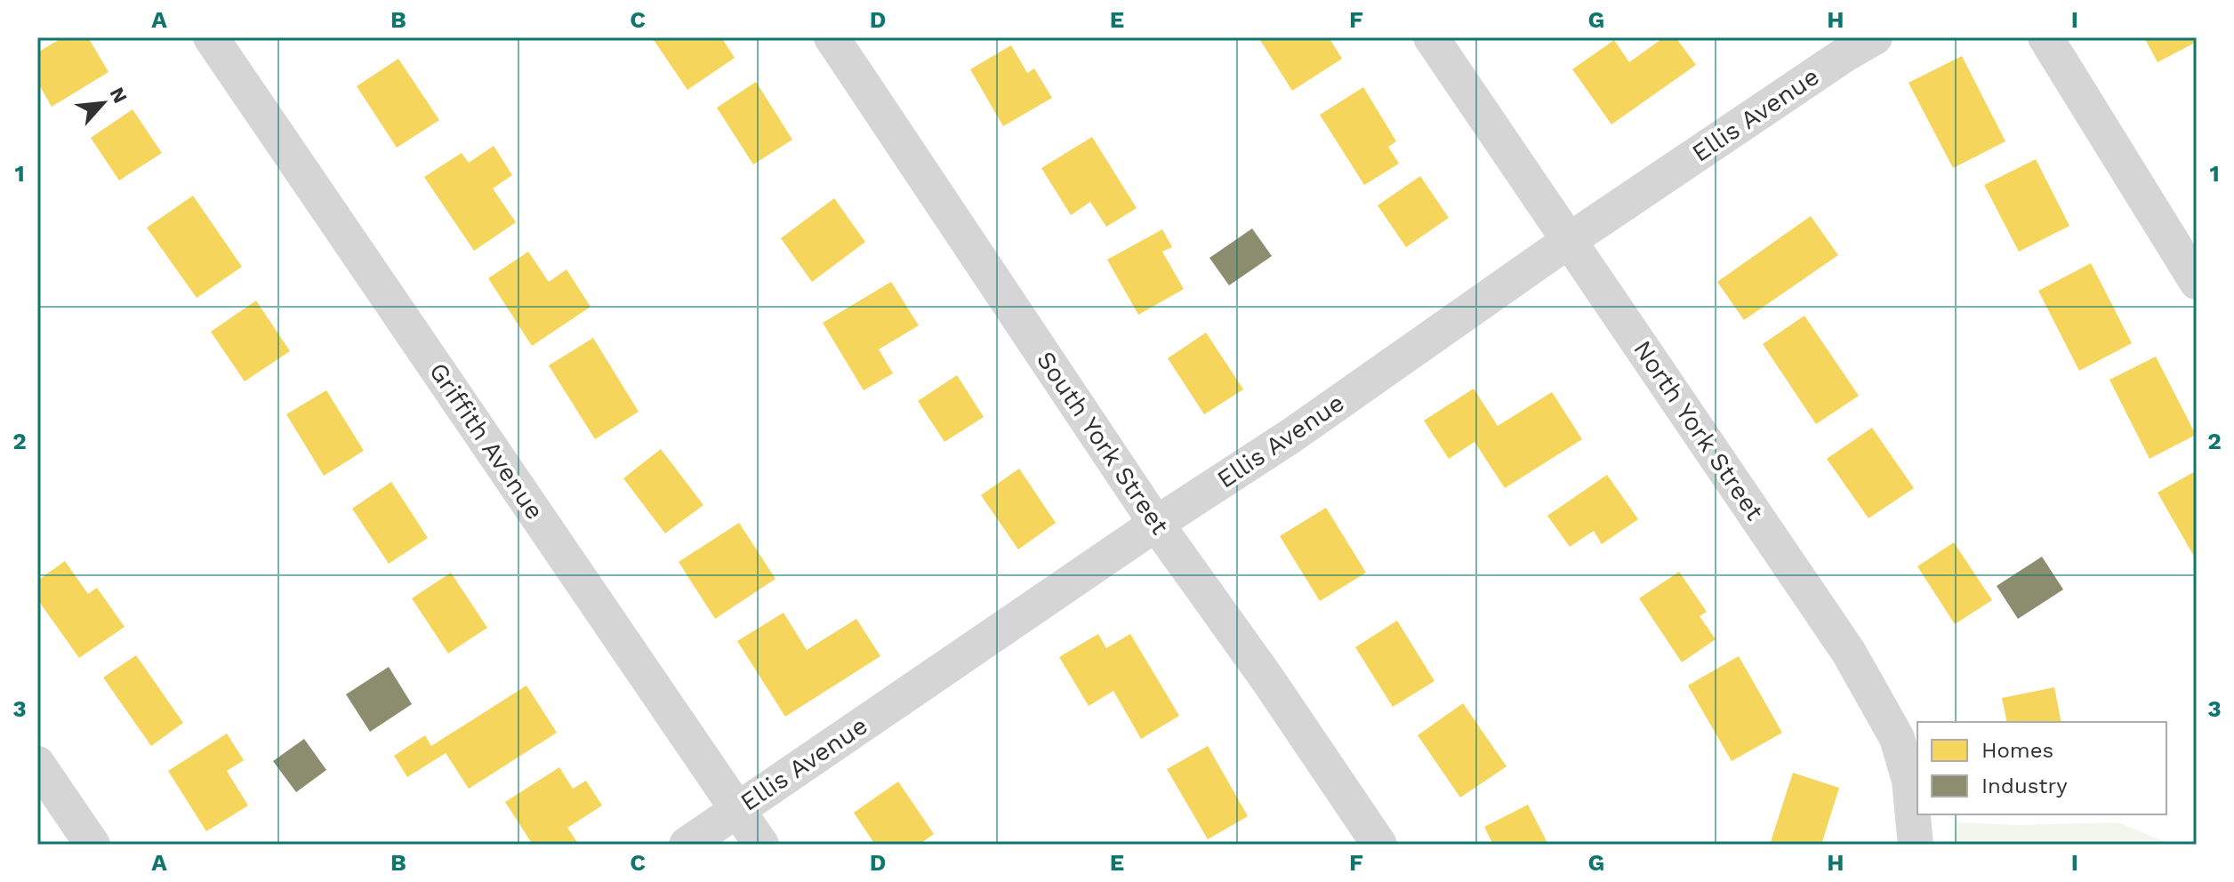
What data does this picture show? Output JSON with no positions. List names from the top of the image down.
{
  "streets": {
    "street": [
      "Ellis Avenue",
      "North York Street",
      "Griffith Avenue",
      "South York Street"
    ]
  },
  "crossings": [
    ["Ellis Avenue", "North York Street"],
    ["Ellis Avenue", "Griffith Avenue"],
    ["Ellis Avenue", "South York Street"]
  ],
  "legend": ["Homes", "Industry"],
  "north": "top right",
  "grid": {
    "columns": [
      "A",
      "B",
      "C",
      "D",
      "E",
      "F",
      "G",
      "H",
      "I"
    ],
    "rows": ["1", "2", "3"]
  }
}
